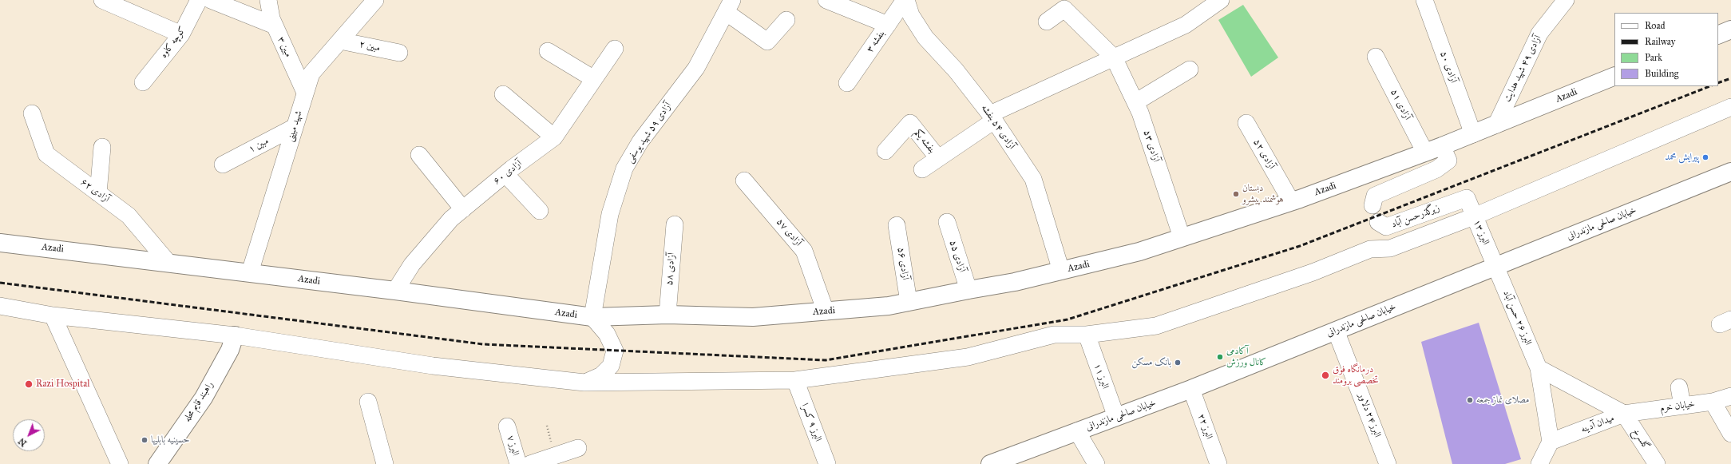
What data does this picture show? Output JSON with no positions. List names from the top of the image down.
{
  "streets": {
    "main road": ["Azadi", "خیابان صالحی مازندرانی", "راهبند قایم محله"],
    "street": [
      "بنفشه ۳",
      "کوچه کاوه",
      "مبین ۲",
      "مبین ۳",
      "آزادی ۵۰",
      "آزادی ۴۹ شهید هدایت",
      "آزادی ۵۱",
      "شهید مبینی",
      "آزادی ۵۴ بنفشه",
      "آزادی ۵۹ شهید یوسفی",
      "بنفشه یکم",
      "مبین ۱",
      "آزادی ۵۳",
      "آزادی ۵۲",
      "آزادی ۶۰",
      "آزادی ۶۲",
      "زیرگذرحسن آباد",
      "آزادی ۵۷",
      "البرز ۱۳",
      "آزادی ۵۵",
      "آزادی ۵۶",
      "آزادی ۵۸",
      "البرز ۲۶ حسن آباد",
      "البرز ۱۱",
      "خیابان خرم",
      "البرز ۲۴ دلاور",
      "البرز ۹ کسرا",
      "میدان آدینه",
      "البرز ۲۲",
      "گلسرخ",
      "البرز ۷"
    ]
  },
  "crossings": [
    ["بنفشه ۳", "آزادی ۵۴ بنفشه"],
    ["مبین ۲", "شهید مبینی"],
    ["مبین ۳", "شهید مبینی"],
    ["آزادی ۵۰", "Azadi"],
    ["آزادی ۴۹ شهید هدایت", "Azadi"],
    ["Azadi", "آزادی ۵۱"],
    ["Azadi", "شهید مبینی"],
    ["Azadi", "آزادی ۵۴ بنفشه"],
    ["Azadi", "آزادی ۵۹ شهید یوسفی"],
    ["Azadi", "آزادی ۵۳"],
    ["Azadi", "آزادی ۵۲"],
    ["Azadi", "آزادی ۶۰"],
    ["Azadi", "آزادی ۶۲"],
    ["Azadi", "آزادی ۵۷"],
    ["Azadi", "آزادی ۵۵"],
    ["Azadi", "آزادی ۵۶"],
    ["Azadi", "آزادی ۵۸"],
    ["شهید مبینی", "مبین ۱"],
    ["آزادی ۵۴ بنفشه", "بنفشه یکم"],
    ["بنفشه یکم", "آزادی ۵۳"],
    ["زیرگذرحسن آباد", "البرز ۱۳"],
    ["خیابان صالحی مازندرانی", "البرز ۱۳"],
    ["خیابان صالحی مازندرانی", "البرز ۲۶ حسن آباد"],
    ["خیابان صالحی مازندرانی", "البرز ۱۱"],
    ["خیابان صالحی مازندرانی", "البرز ۲۴ دلاور"],
    ["خیابان صالحی مازندرانی", "البرز ۲۲"],
    ["البرز ۱۳", "البرز ۲۶ حسن آباد"],
    ["البرز ۲۶ حسن آباد", "میدان آدینه"],
    ["خیابان خرم", "میدان آدینه"],
    ["خیابان خرم", "گلسرخ"],
    ["میدان آدینه", "گلسرخ"]
  ],
  "places": [
    "پیرایش محمد",
    "دبستان هوشمند پیشرو",
    "آکادمی کانال ورزش",
    "بانک مسکن",
    "درمانگاه فوق تخصصی برومند",
    "Razi Hospital",
    "مصلای نماز جمعه",
    "حسینیه بابلیها"
  ],
  "legend": [
    "Road",
    "Railway",
    "Park",
    "Building"
  ],
  "north": "bottom left"
}
